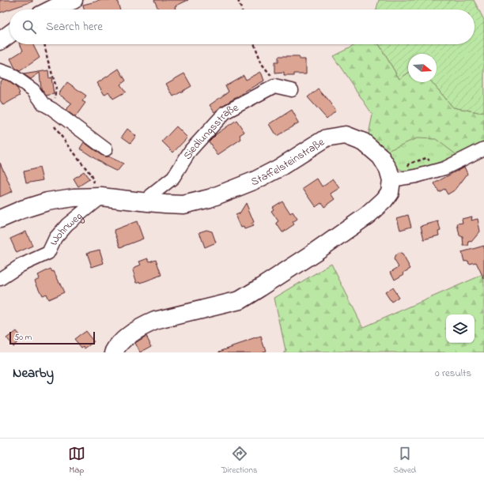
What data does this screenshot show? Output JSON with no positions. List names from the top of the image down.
{
  "streets": {
    "street": ["Siedlungsstraße", "Staffelsteinstraße", "Wohnweg"]
  },
  "crossings": [
    ["Siedlungsstraße", "Staffelsteinstraße"],
    ["Staffelsteinstraße", "Wohnweg"]
  ],
  "scale_bar": "50 m",
  "north": "right",
  "page": {
    "search": "Search here",
    "scale": "50 m",
    "heading": ["Nearby", "0 results"],
    "nav": ["Map", "Directions", "Saved"]
  }
}
